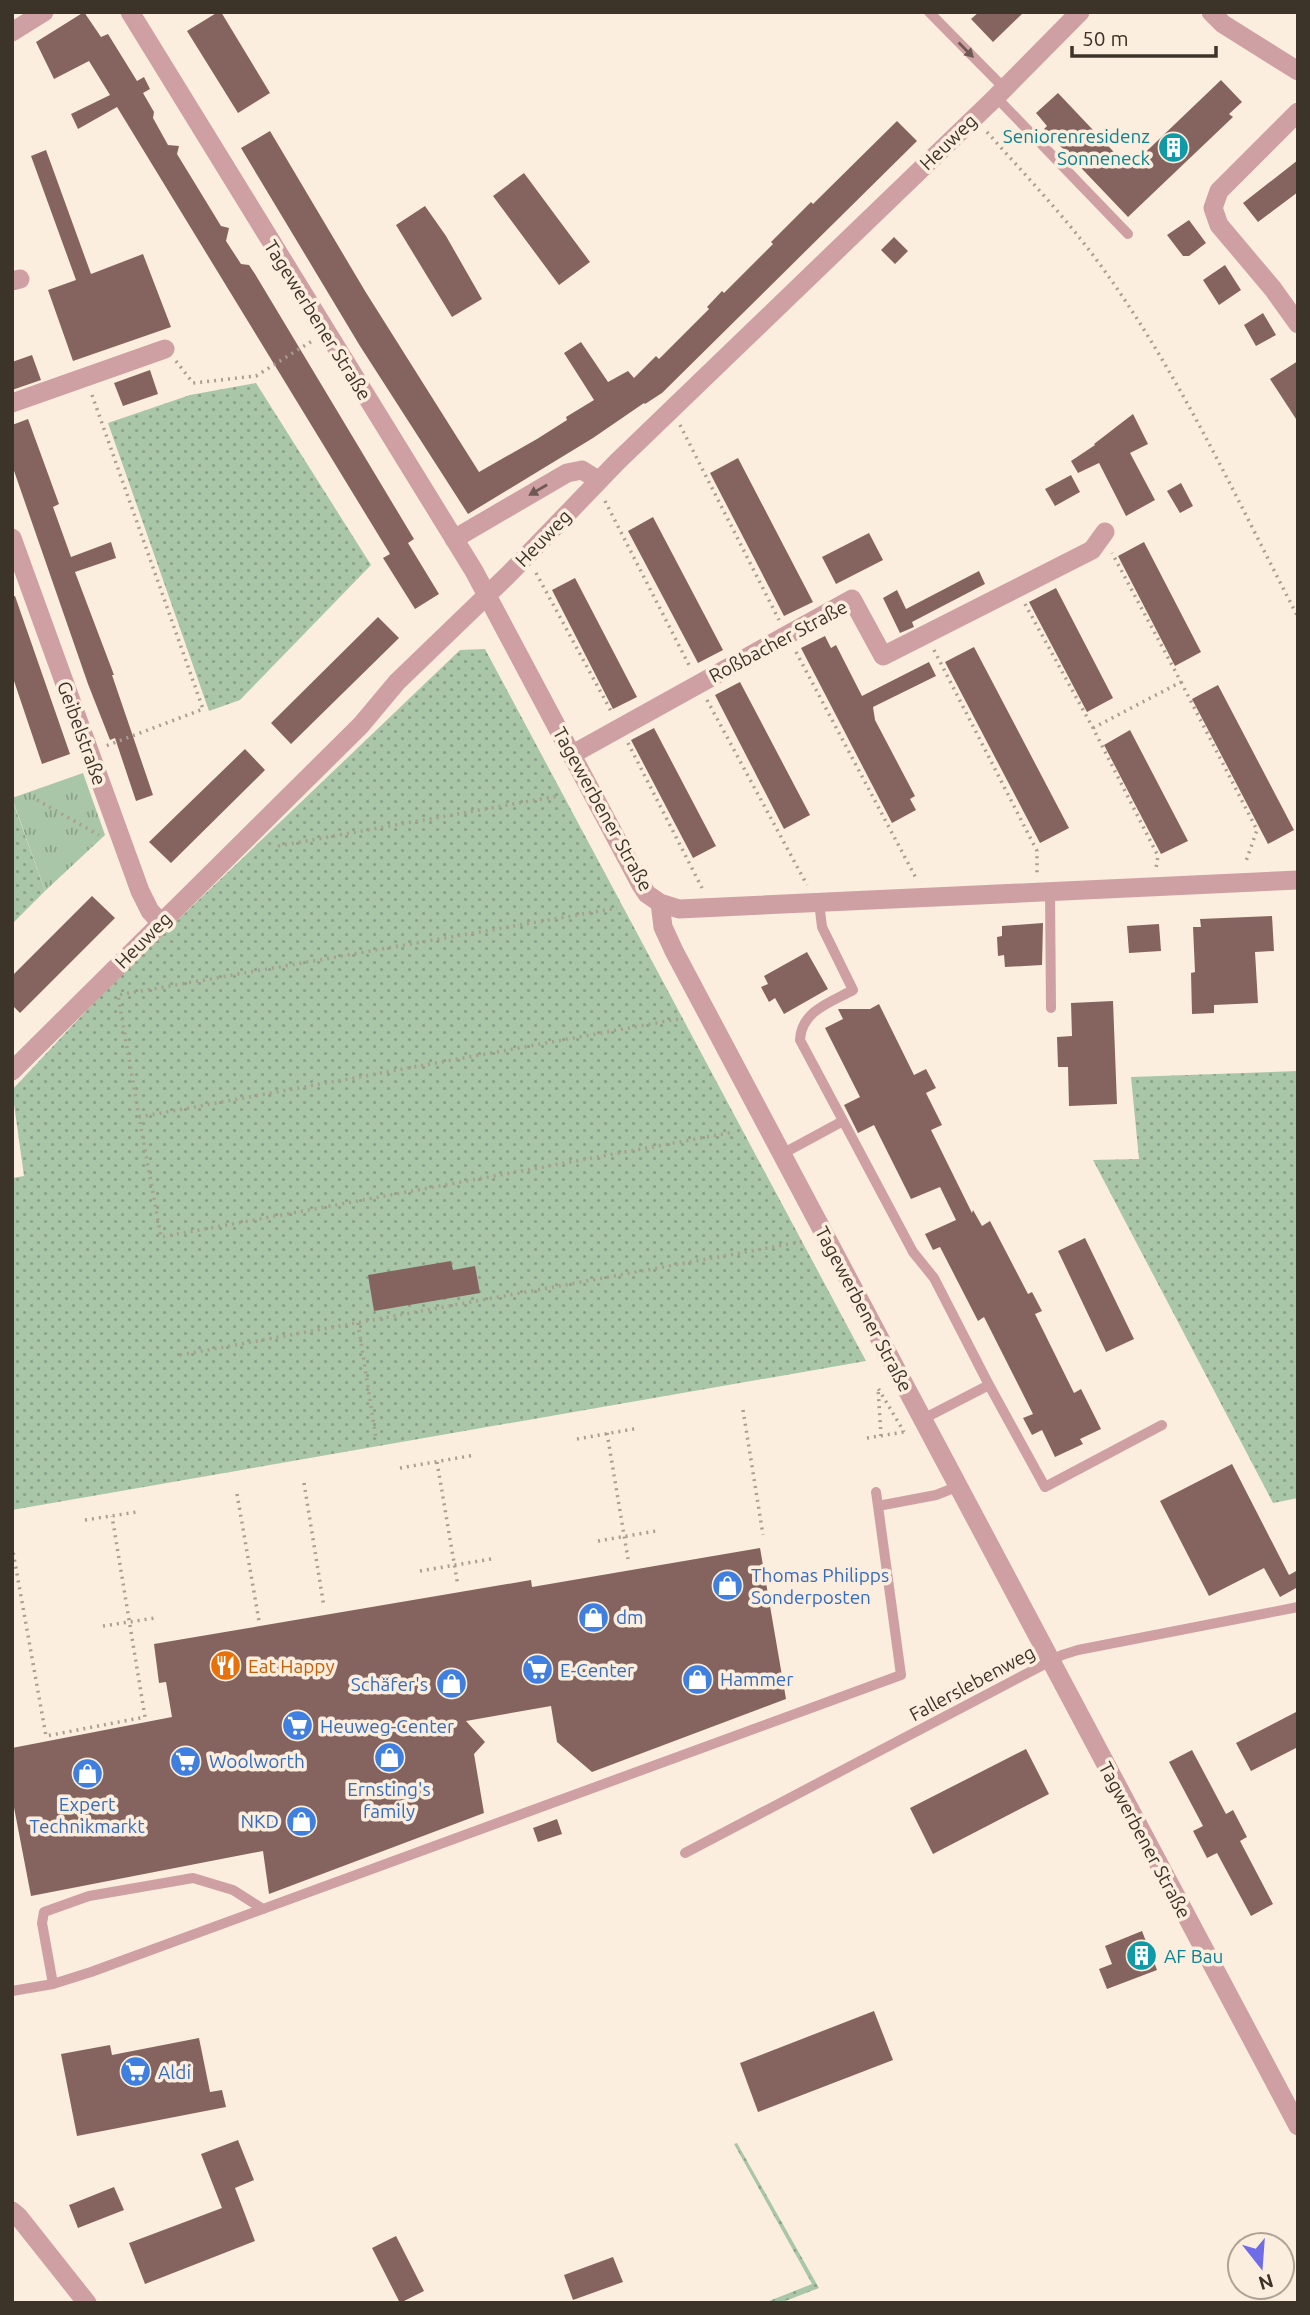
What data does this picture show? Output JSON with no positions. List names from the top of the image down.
{
  "streets": {
    "street": [
      "Heuweg",
      "Tagewerbener Straße",
      "Roßbacher Straße",
      "Geibelstraße",
      "Tagwerbener Straße"
    ],
    "lane": ["Fallerslebenweg"]
  },
  "crossings": [
    ["Heuweg", "Tagewerbener Straße"],
    ["Heuweg", "Geibelstraße"],
    ["Tagewerbener Straße", "Roßbacher Straße"],
    ["Tagewerbener Straße", "Tagwerbener Straße"],
    ["Fallerslebenweg", "Tagwerbener Straße"]
  ],
  "places": {
    "building": ["Seniorenresidenz Sonneneck", "AF Bau"],
    "shop": [
      "Thomas Philipps Sonderposten",
      "dm",
      "Hammer",
      "Schäfer's",
      "Ernsting's family",
      "Expert Technikmarkt",
      "NKD"
    ],
    "restaurant": ["Eat Happy"],
    "supermarket": [
      "E-Center",
      "Heuweg-Center",
      "Woolworth",
      "Aldi"
    ]
  },
  "scale_bar": "50 m",
  "north": "bottom"
}
